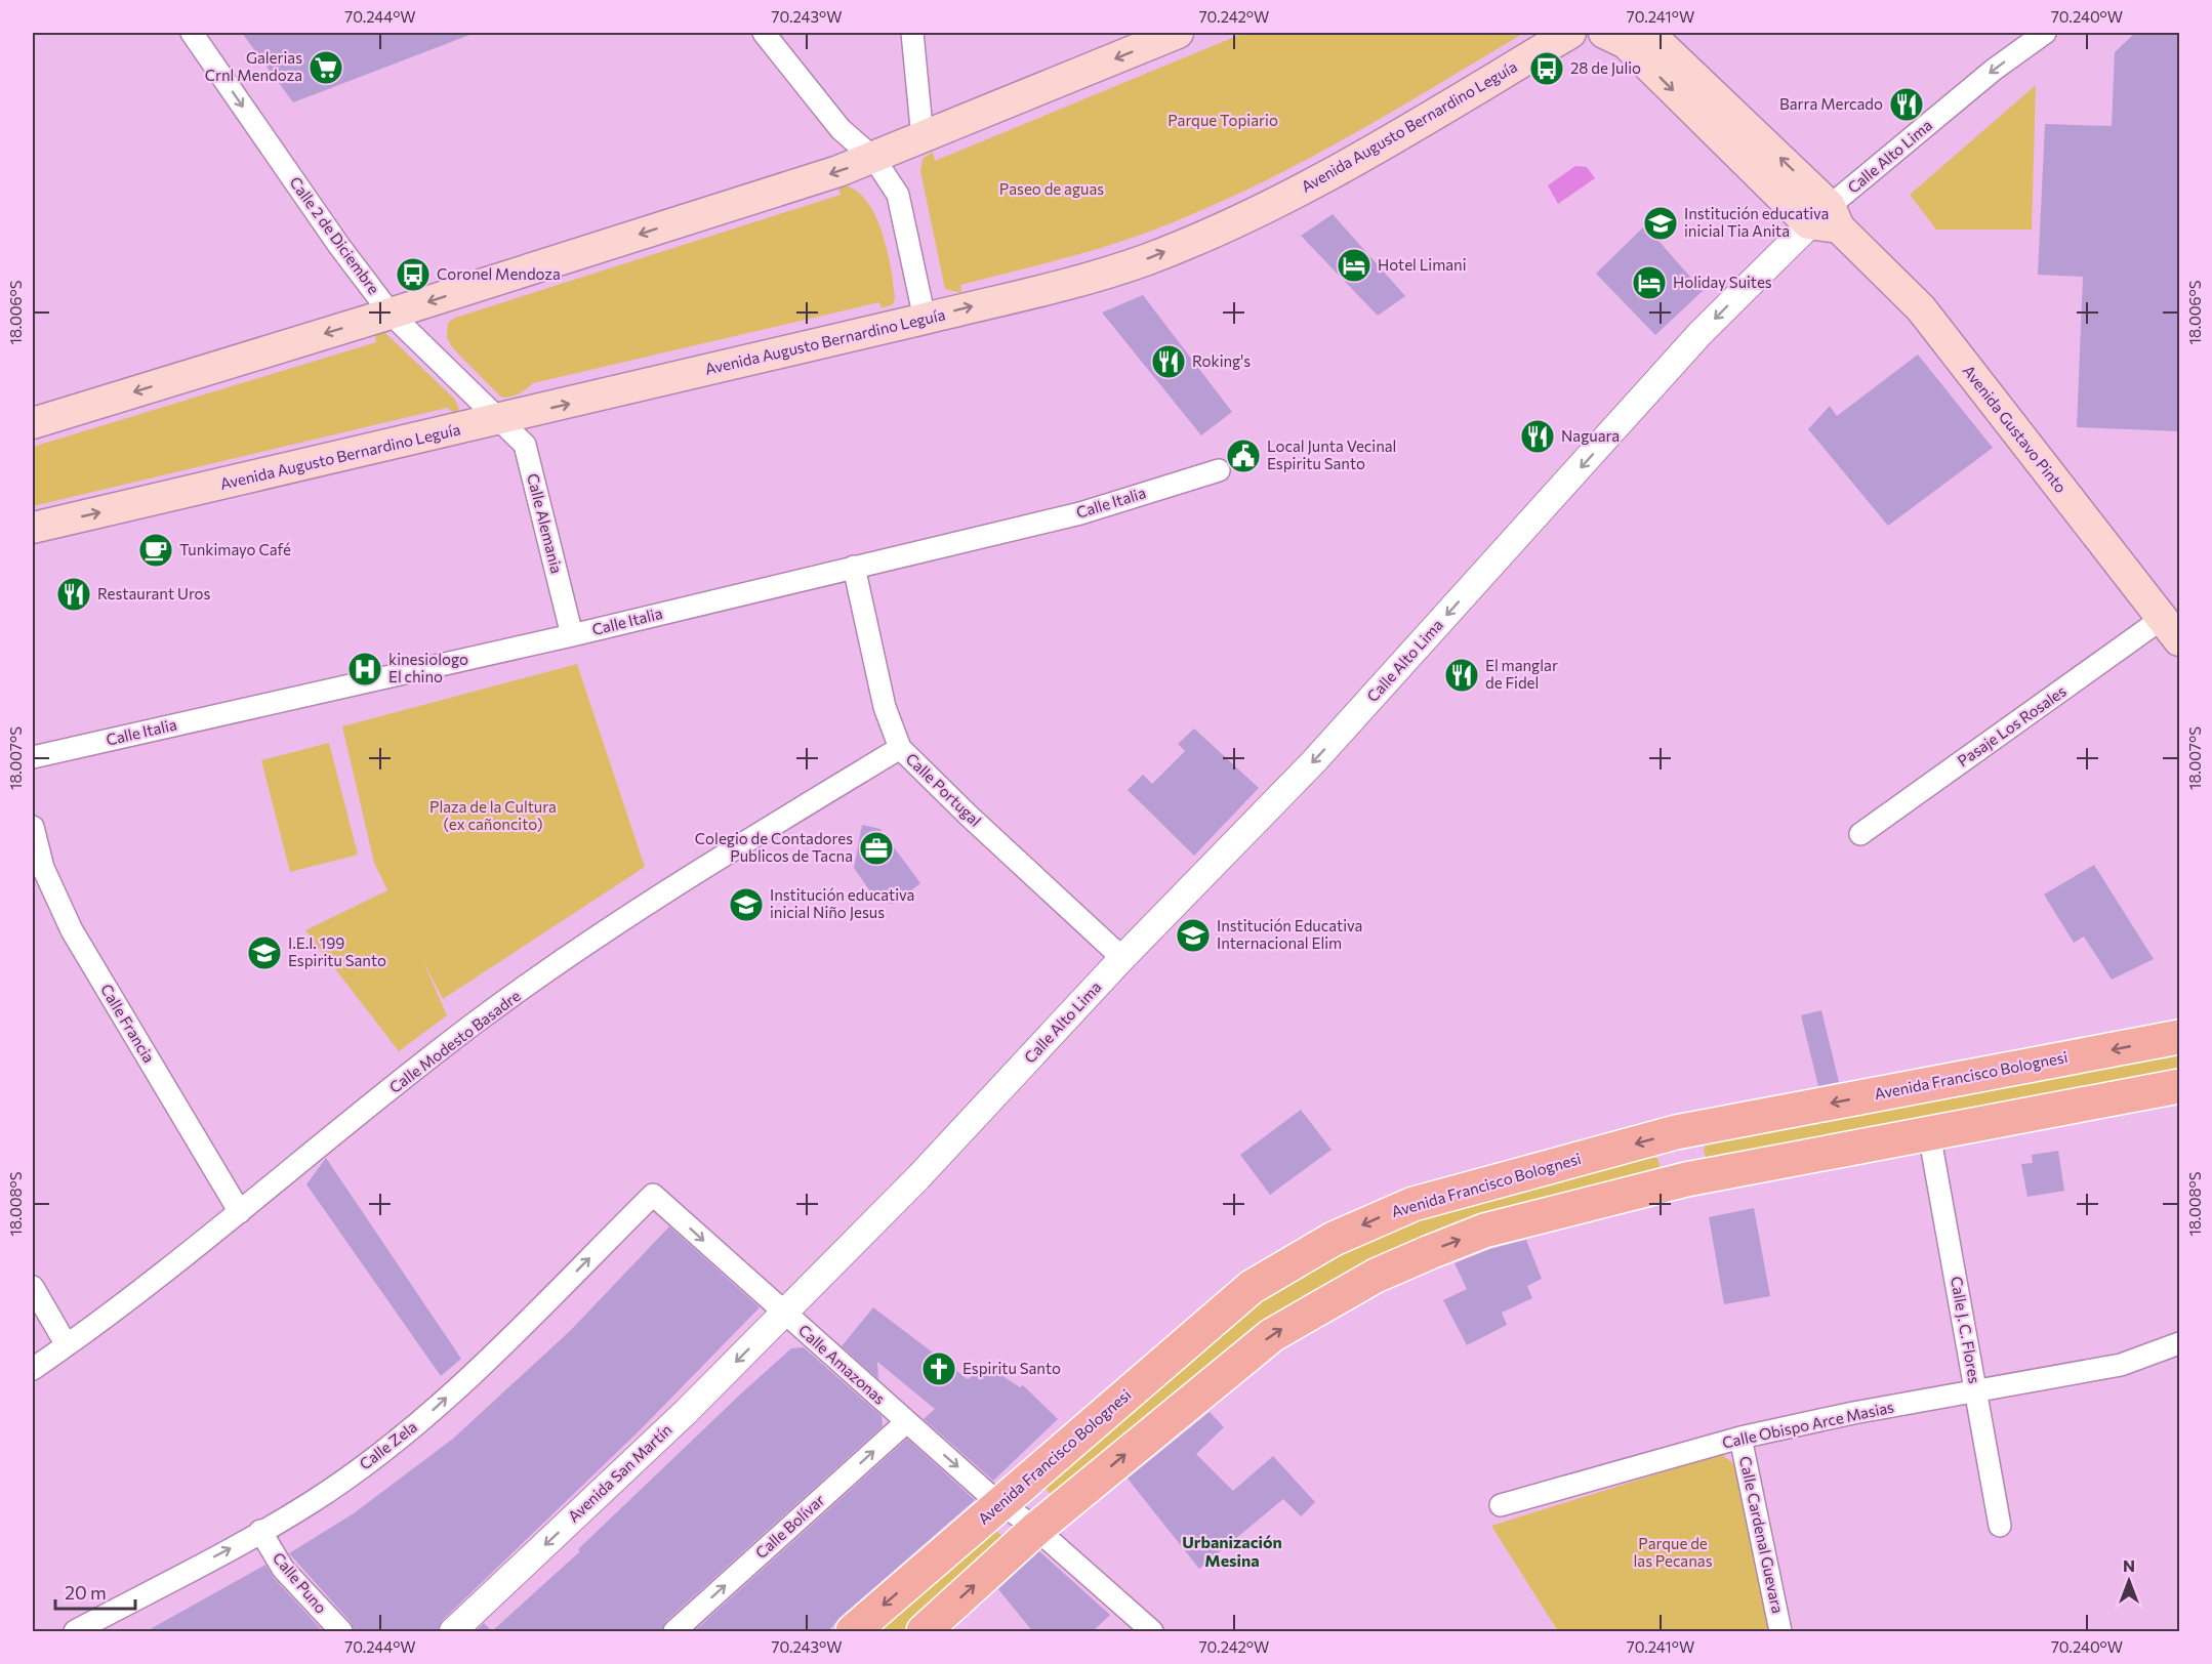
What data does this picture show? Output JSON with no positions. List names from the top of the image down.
{
  "streets": {
    "main road": ["Avenida Augusto Bernardino Leguía", "Avenida Gustavo Pinto", "Avenida Francisco Bolognesi"],
    "street": [
      "Calle Alto Lima",
      "Calle 2 de Diciembre",
      "Calle Italia",
      "Calle Alemania",
      "Pasaje Los Rosales",
      "Calle Portugal",
      "Calle Francia",
      "Calle Modesto Basadre",
      "Calle J. C. Flores",
      "Calle Amazonas",
      "Calle Obispo Arce Masias",
      "Calle Zela",
      "Avenida San Martín",
      "Calle Bolívar",
      "Calle Cardenal Guevara",
      "Calle Puno"
    ]
  },
  "crossings": [
    ["Avenida Augusto Bernardino Leguía", "Calle 2 de Diciembre"],
    ["Avenida Augusto Bernardino Leguía", "Calle Alemania"],
    ["Calle Alto Lima", "Avenida Gustavo Pinto"],
    ["Calle Alto Lima", "Calle Portugal"],
    ["Calle Alto Lima", "Calle Amazonas"],
    ["Calle Alto Lima", "Avenida San Martín"],
    ["Calle 2 de Diciembre", "Calle Alemania"],
    ["Avenida Gustavo Pinto", "Pasaje Los Rosales"],
    ["Calle Italia", "Calle Alemania"],
    ["Calle Italia", "Calle Portugal"],
    ["Calle Portugal", "Calle Modesto Basadre"],
    ["Calle Francia", "Calle Modesto Basadre"],
    ["Avenida Francisco Bolognesi", "Calle Amazonas"],
    ["Calle J. C. Flores", "Calle Obispo Arce Masias"],
    ["Calle Amazonas", "Calle Zela"],
    ["Calle Amazonas", "Avenida San Martín"],
    ["Calle Amazonas", "Calle Bolívar"],
    ["Calle Obispo Arce Masias", "Calle Cardenal Guevara"],
    ["Calle Zela", "Calle Puno"]
  ],
  "one_way": [
    "Calle Alto Lima",
    "Calle 2 de Diciembre",
    "Calle Amazonas",
    "Calle Zela",
    "Avenida San Martín",
    "Calle Bolívar"
  ],
  "districts": ["Urbanización Mesina"],
  "parks": [
    "Parque Topiario",
    "Paseo de aguas",
    "Plaza de la Cultura (ex cañoncito)",
    "Parque de las Pecanas"
  ],
  "places": {
    "supermarket": ["Galerias Crnl Mendoza"],
    "bus stop": ["28 de Julio", "Coronel Mendoza"],
    "restaurant": [
      "Barra Mercado",
      "Roking's",
      "Naguara",
      "Restaurant Uros",
      "El manglar de Fidel"
    ],
    "school or university": [
      "Institución educativa inicial Tia Anita",
      "Institución educativa inicial Niño Jesus",
      "Institución Educativa Internacional Elim",
      "I.E.I. 199 Espiritu Santo"
    ],
    "hotel": ["Hotel Limani", "Holiday Suites"],
    "public building": ["Local Junta Vecinal Espiritu Santo"],
    "cafe": ["Tunkimayo Café"],
    "hospital": ["kinesiologo El chino"],
    "office": ["Colegio de Contadores Publicos de Tacna"],
    "church": ["Espiritu Santo"]
  },
  "scale_bar": "20 m",
  "north": "top",
  "coordinates": [
    "70.244°W",
    "70.243°W",
    "70.242°W",
    "70.241°W",
    "70.240°W",
    "18.006°S",
    "18.007°S",
    "18.008°S"
  ]
}
